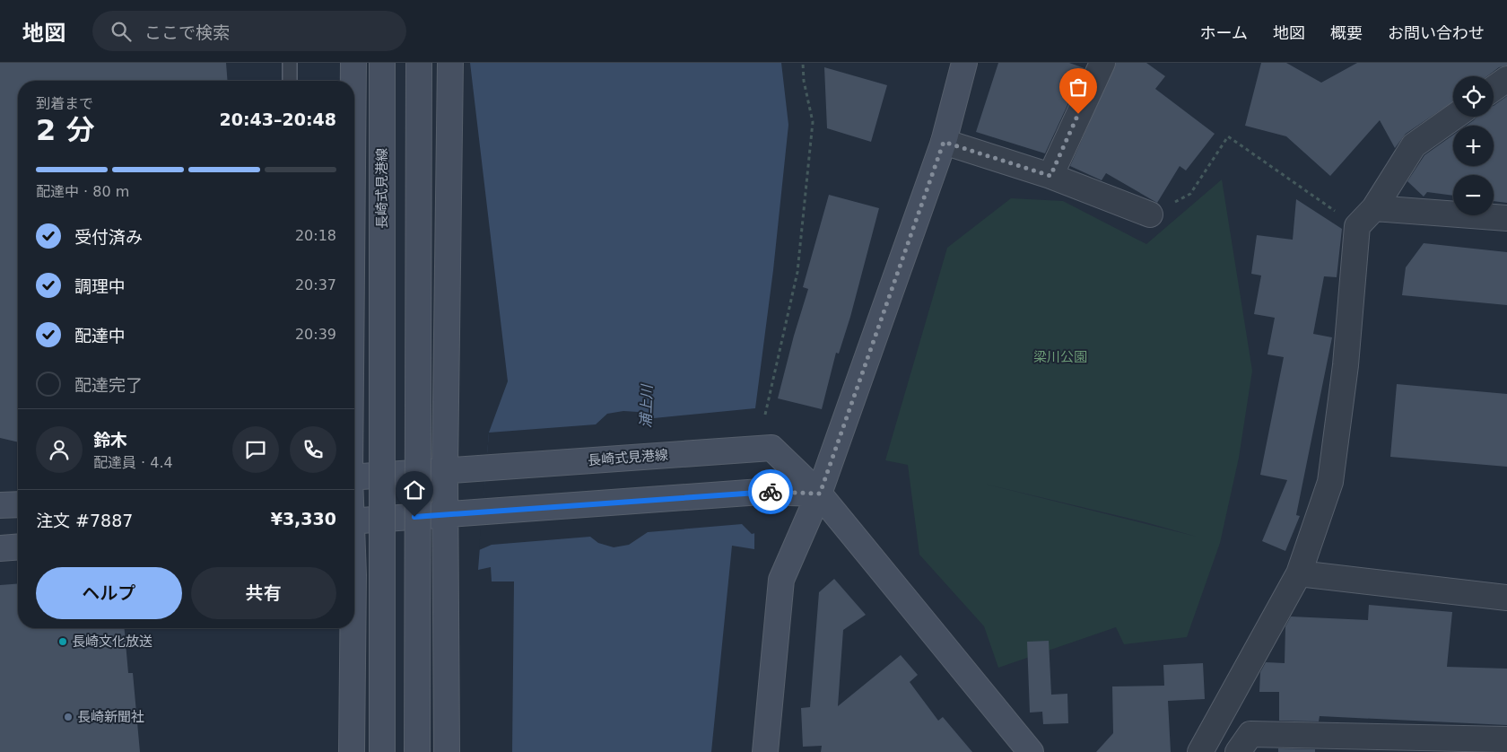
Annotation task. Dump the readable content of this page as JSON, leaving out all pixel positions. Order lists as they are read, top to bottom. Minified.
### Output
{"streets":{"main road":["長崎式見港線"]},"water":["浦上川"],"parks":["梁川公園"],"places":["長崎文化放送","長崎新聞社"],"page":{"header":"地図","search":"ここで検索","nav":["ホーム","地図","概要","お問い合わせ"],"map_buttons":["+","−"],"heading":["2 分","到着まで","20:43–20:48"],"panel":["鈴木","配達員 · 4.4","注文 #7887","¥3,330"],"bar":"配達中 · 80 m","list":[["受付済み","20:18"],["調理中","20:37"],["配達中","20:39"],"配達完了"],"buttons":["ヘルプ","共有"]}}
